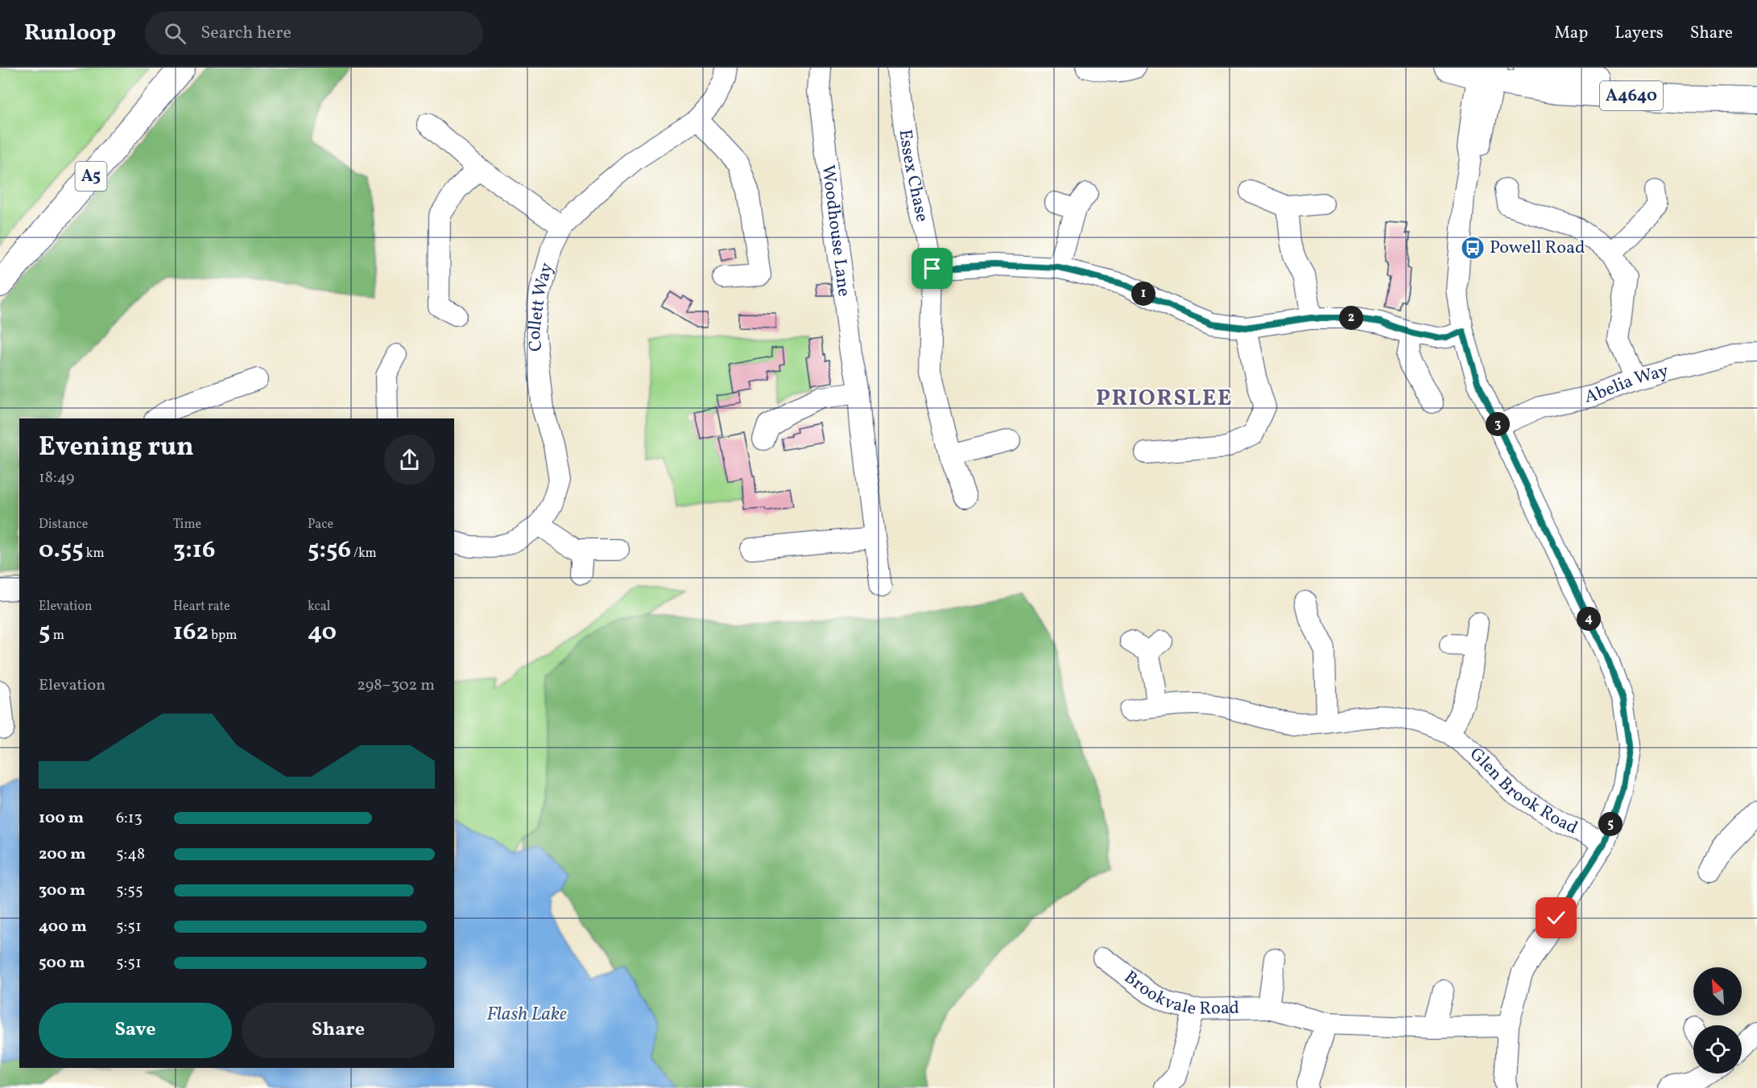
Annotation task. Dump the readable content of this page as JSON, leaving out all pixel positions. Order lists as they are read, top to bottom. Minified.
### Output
{"streets":{"main road":["A4640","A5"],"street":["Essex Chase","Woodhouse Lane","Collett Way","Abelia Way","Glen Brook Road","Brookvale Road"]},"districts":["PRIORSLEE"],"water":["Flash Lake"],"places":{"bus stop":["Powell Road"]},"north":"top left","page":{"header":"Runloop","search":"Search here","nav":["Map","Layers","Share"],"pins":["1","2","3","4","5"],"heading":["Evening run","18:49"],"stats":[["Distance","0.55 km"],["Time","3:16"],["Pace","5:56 /km"],["Elevation","5 m"],["Heart rate","162 bpm"],["kcal","40"]],"chart":["Elevation","298–302 m"],"list":[{"name":"100 m","note":"6:13"},{"name":"200 m","note":"5:48"},{"name":"300 m","note":"5:55"},{"name":"400 m","note":"5:51"},{"name":"500 m","note":"5:51"}],"buttons":["Save","Share"]}}
